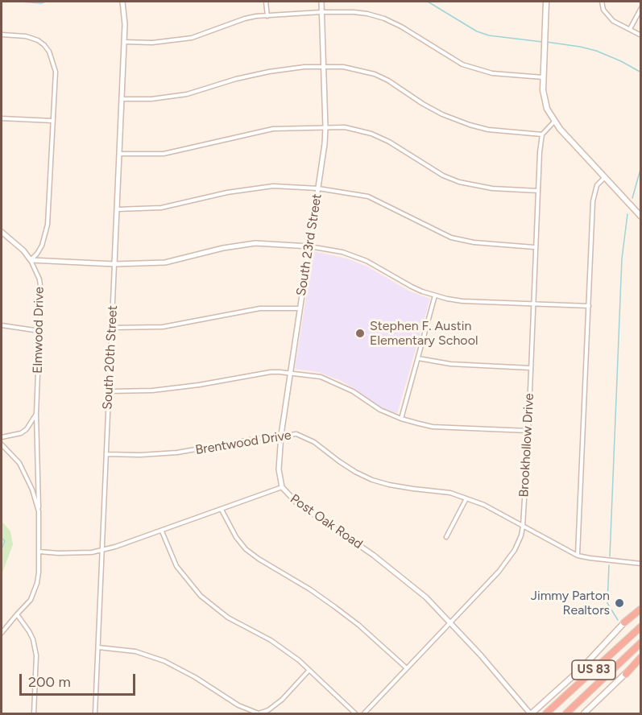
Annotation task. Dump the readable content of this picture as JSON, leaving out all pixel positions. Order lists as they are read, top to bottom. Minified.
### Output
{"streets":{"highway":["US 83"],"street":["South 23rd Street","Elmwood Drive","South 20th Street","Brentwood Drive","Brookhollow Drive","Post Oak Road"]},"crossings":[["South 23rd Street","Brentwood Drive"],["South 23rd Street","Post Oak Road"],["Elmwood Drive","Post Oak Road"],["South 20th Street","Brentwood Drive"],["South 20th Street","Post Oak Road"],["Brentwood Drive","Brookhollow Drive"],["Brookhollow Drive","Post Oak Road"]],"places":["Stephen F. Austin Elementary School","Jimmy Parton Realtors"],"scale_bar":"200 m"}
